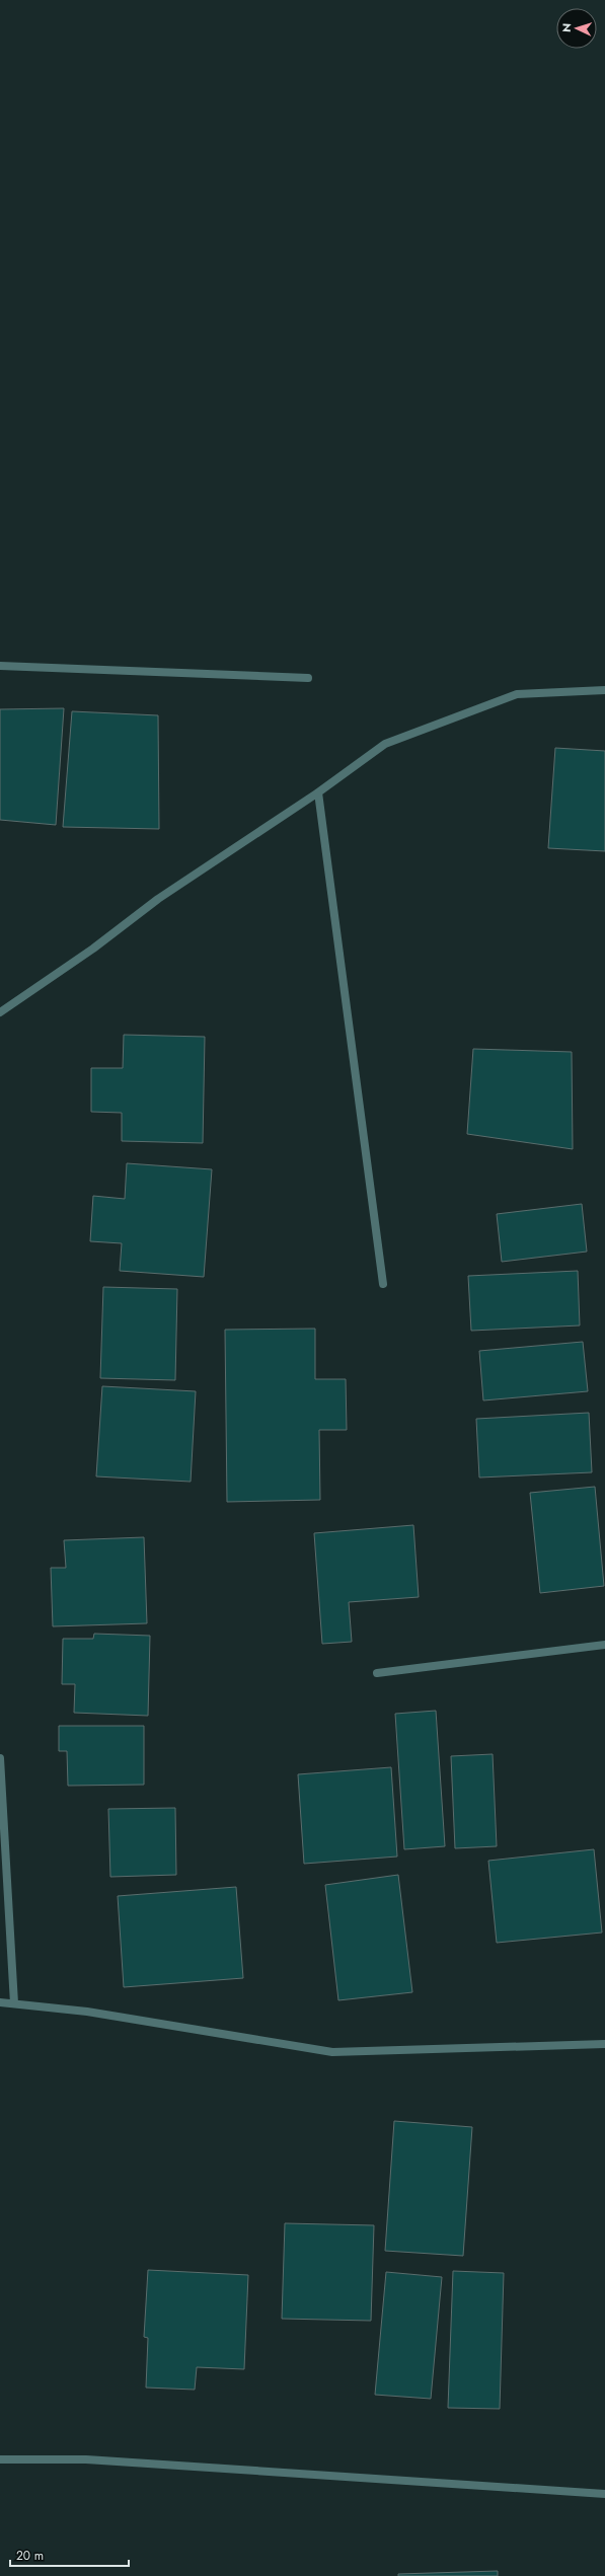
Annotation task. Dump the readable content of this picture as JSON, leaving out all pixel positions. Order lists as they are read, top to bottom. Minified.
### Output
{"scale_bar":"20 m","north":"left"}
